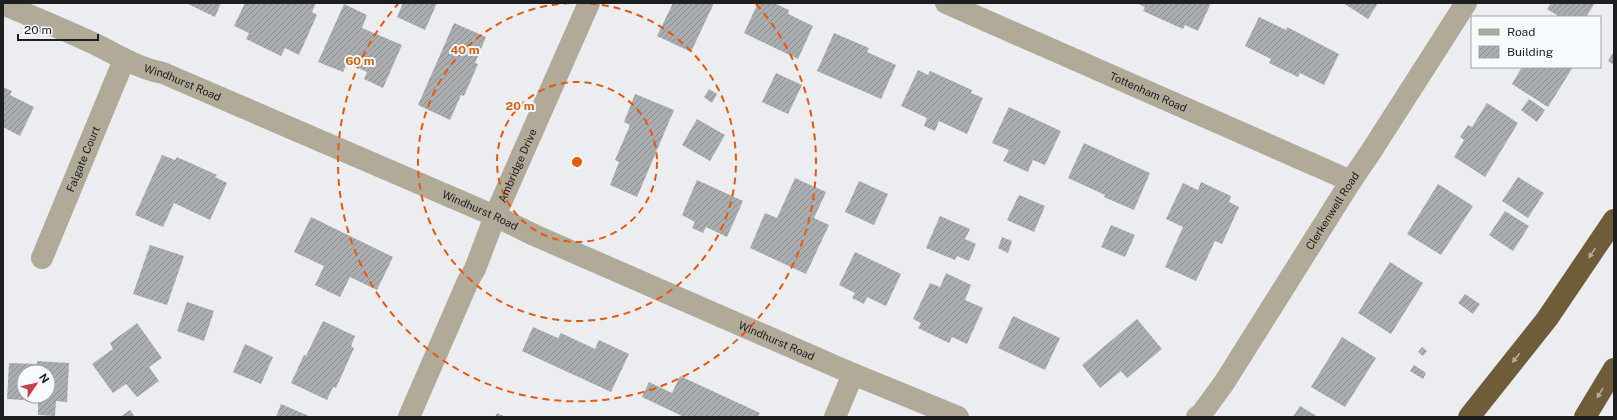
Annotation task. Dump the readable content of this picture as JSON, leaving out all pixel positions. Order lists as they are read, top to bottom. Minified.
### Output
{"streets":{"street":["Windhurst Road","Tottenham Road","Falgate Court","Ambridge Drive","Clerkenwell Road"]},"crossings":[["Windhurst Road","Falgate Court"],["Windhurst Road","Ambridge Drive"],["Tottenham Road","Clerkenwell Road"]],"legend":["Road","Building"],"scale_bar":"20 m","north":"top right","rings":["40 m","60 m","20 m"]}
